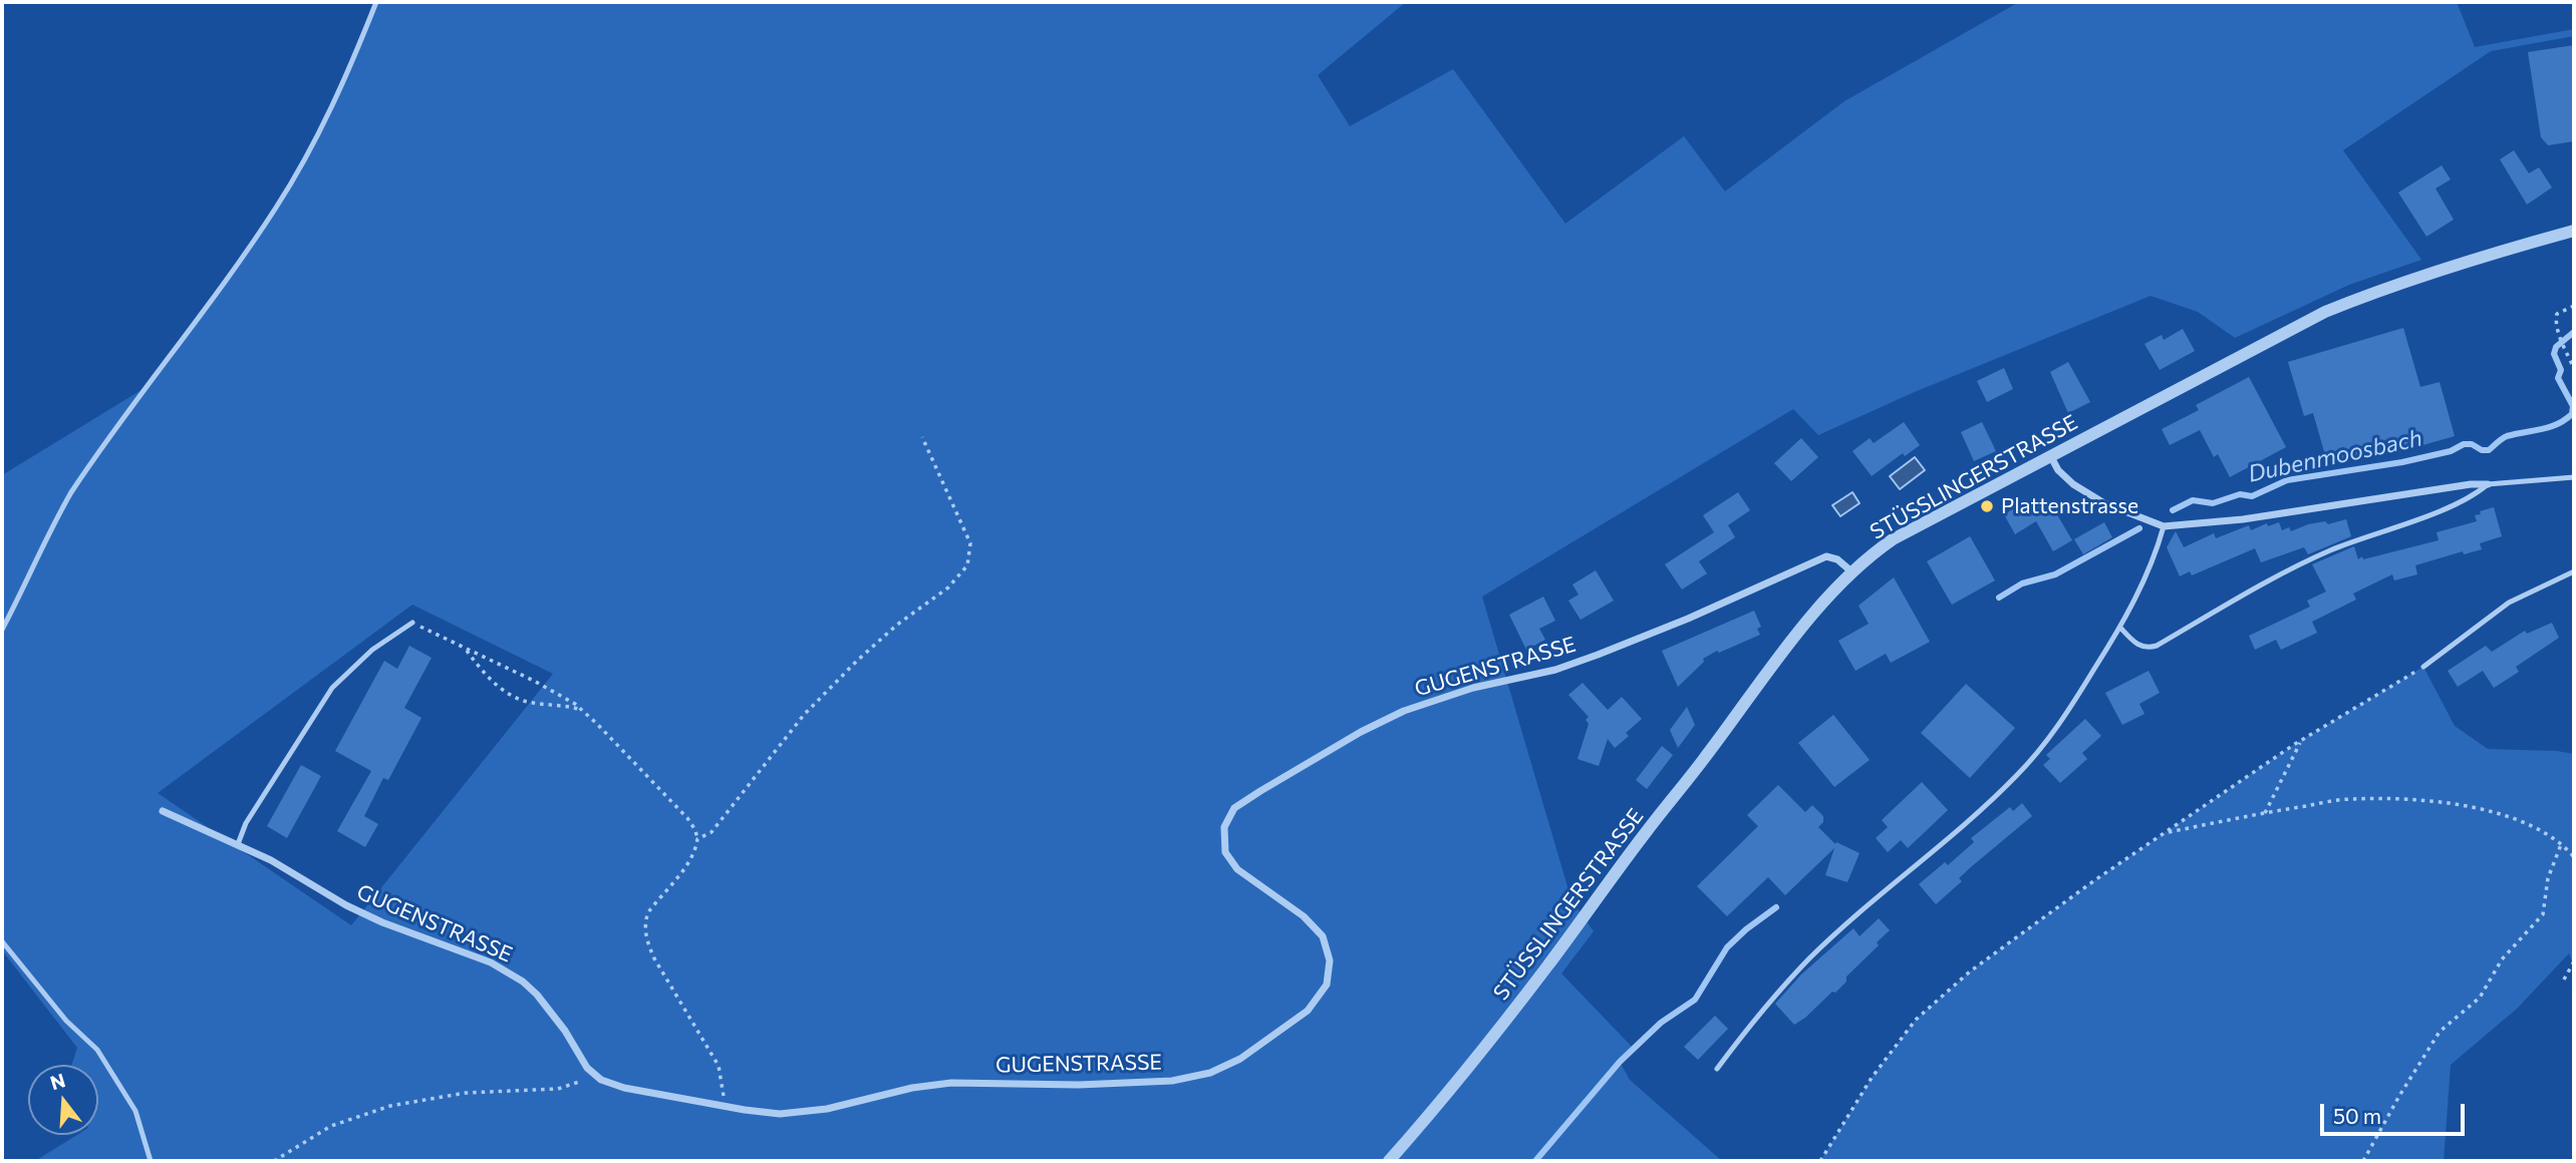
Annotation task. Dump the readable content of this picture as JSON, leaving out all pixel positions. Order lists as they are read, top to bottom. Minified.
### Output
{"streets":{"street":["STÜSSLINGERSTRASSE","GUGENSTRASSE"]},"crossings":[["STÜSSLINGERSTRASSE","GUGENSTRASSE"]],"water":["Dubenmoosbach"],"places":["Plattenstrasse"],"scale_bar":"50 m","north":"top"}
